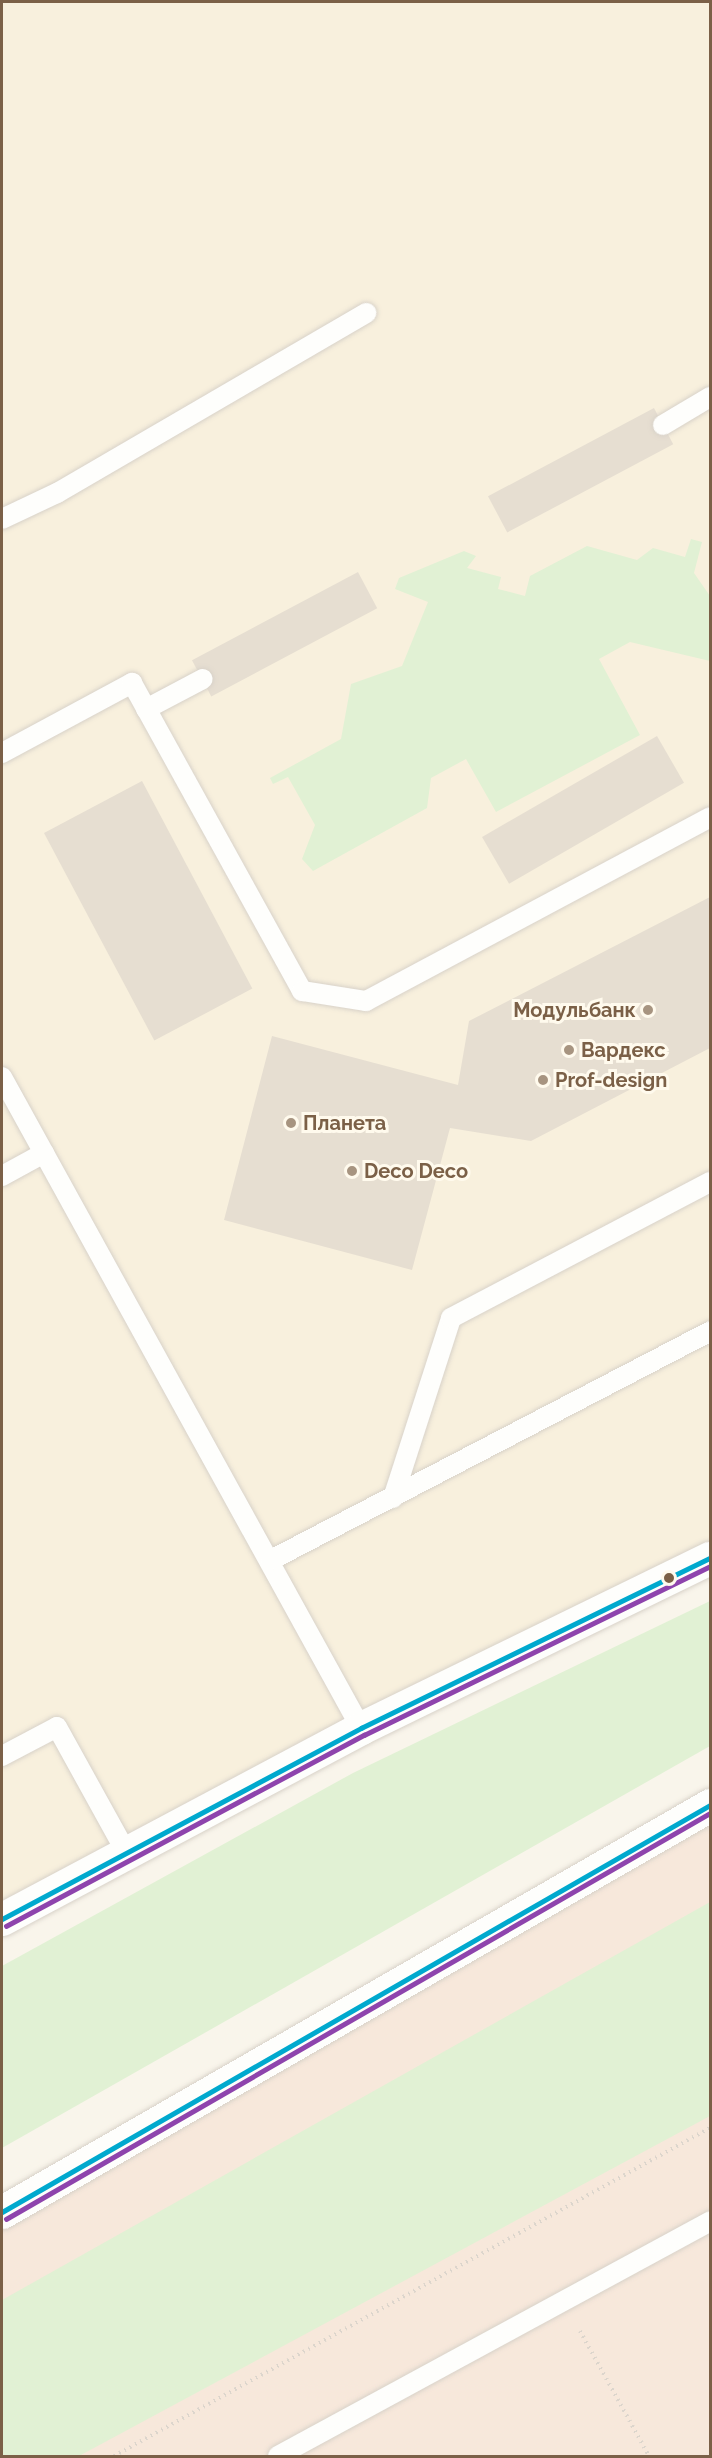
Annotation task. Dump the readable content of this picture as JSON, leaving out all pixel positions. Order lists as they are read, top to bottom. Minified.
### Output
{"places":["Модульбанк","Вардекс","Prof-design","Планета","Deco Deco"]}
